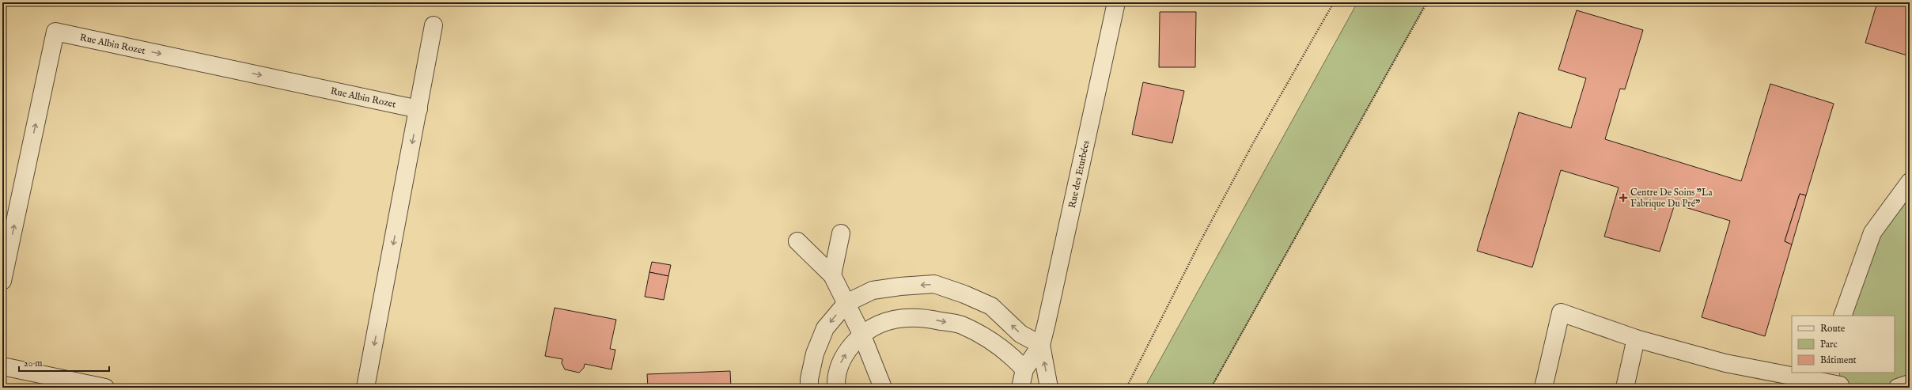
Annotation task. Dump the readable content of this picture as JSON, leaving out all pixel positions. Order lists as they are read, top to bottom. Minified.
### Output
{"streets":{"street":["Rue Albin Rozet","Rue des Eturbées"]},"places":{"health":["Centre De Soins \"La Fabrique Du Pré\""]},"legend":["Route","Parc","Bâtiment"],"scale_bar":"20 m"}
